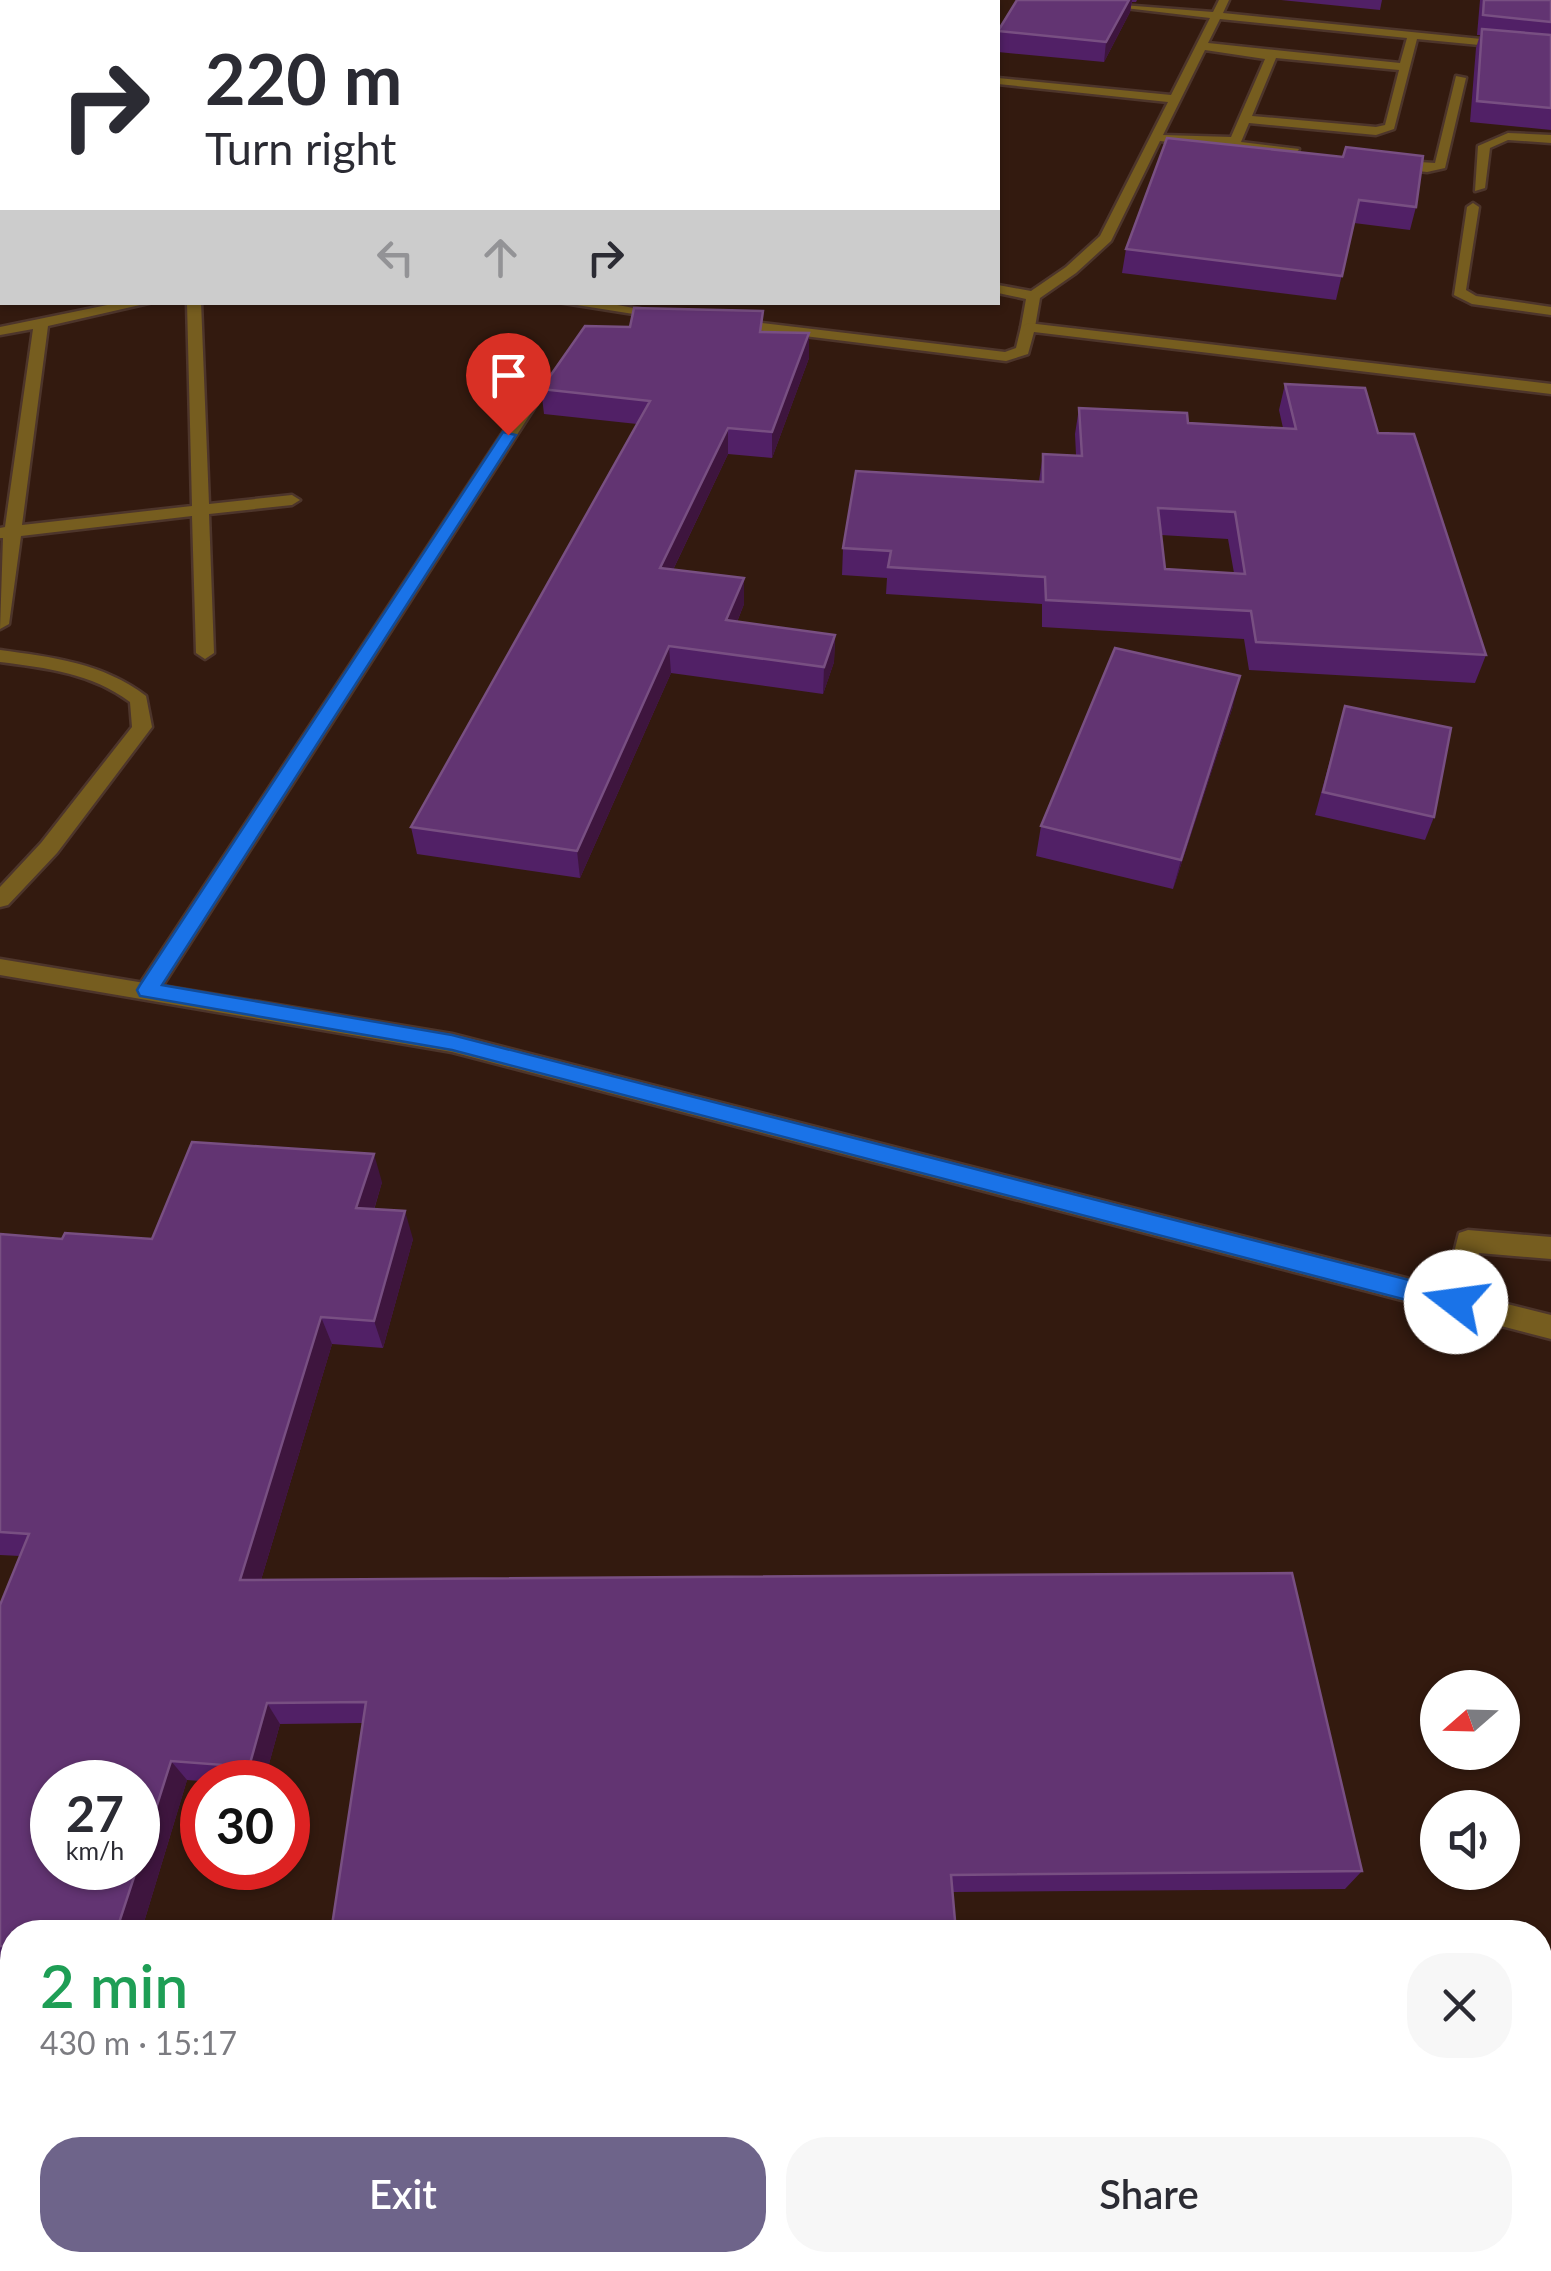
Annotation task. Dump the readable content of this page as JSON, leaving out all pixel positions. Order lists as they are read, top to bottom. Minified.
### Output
{"north":"left","page":{"turn":["220 m","Turn right"],"speed":"27 km/h","limit":"30","heading":["2 min","430 m · 15:17"],"buttons":["Exit","Share"]}}
